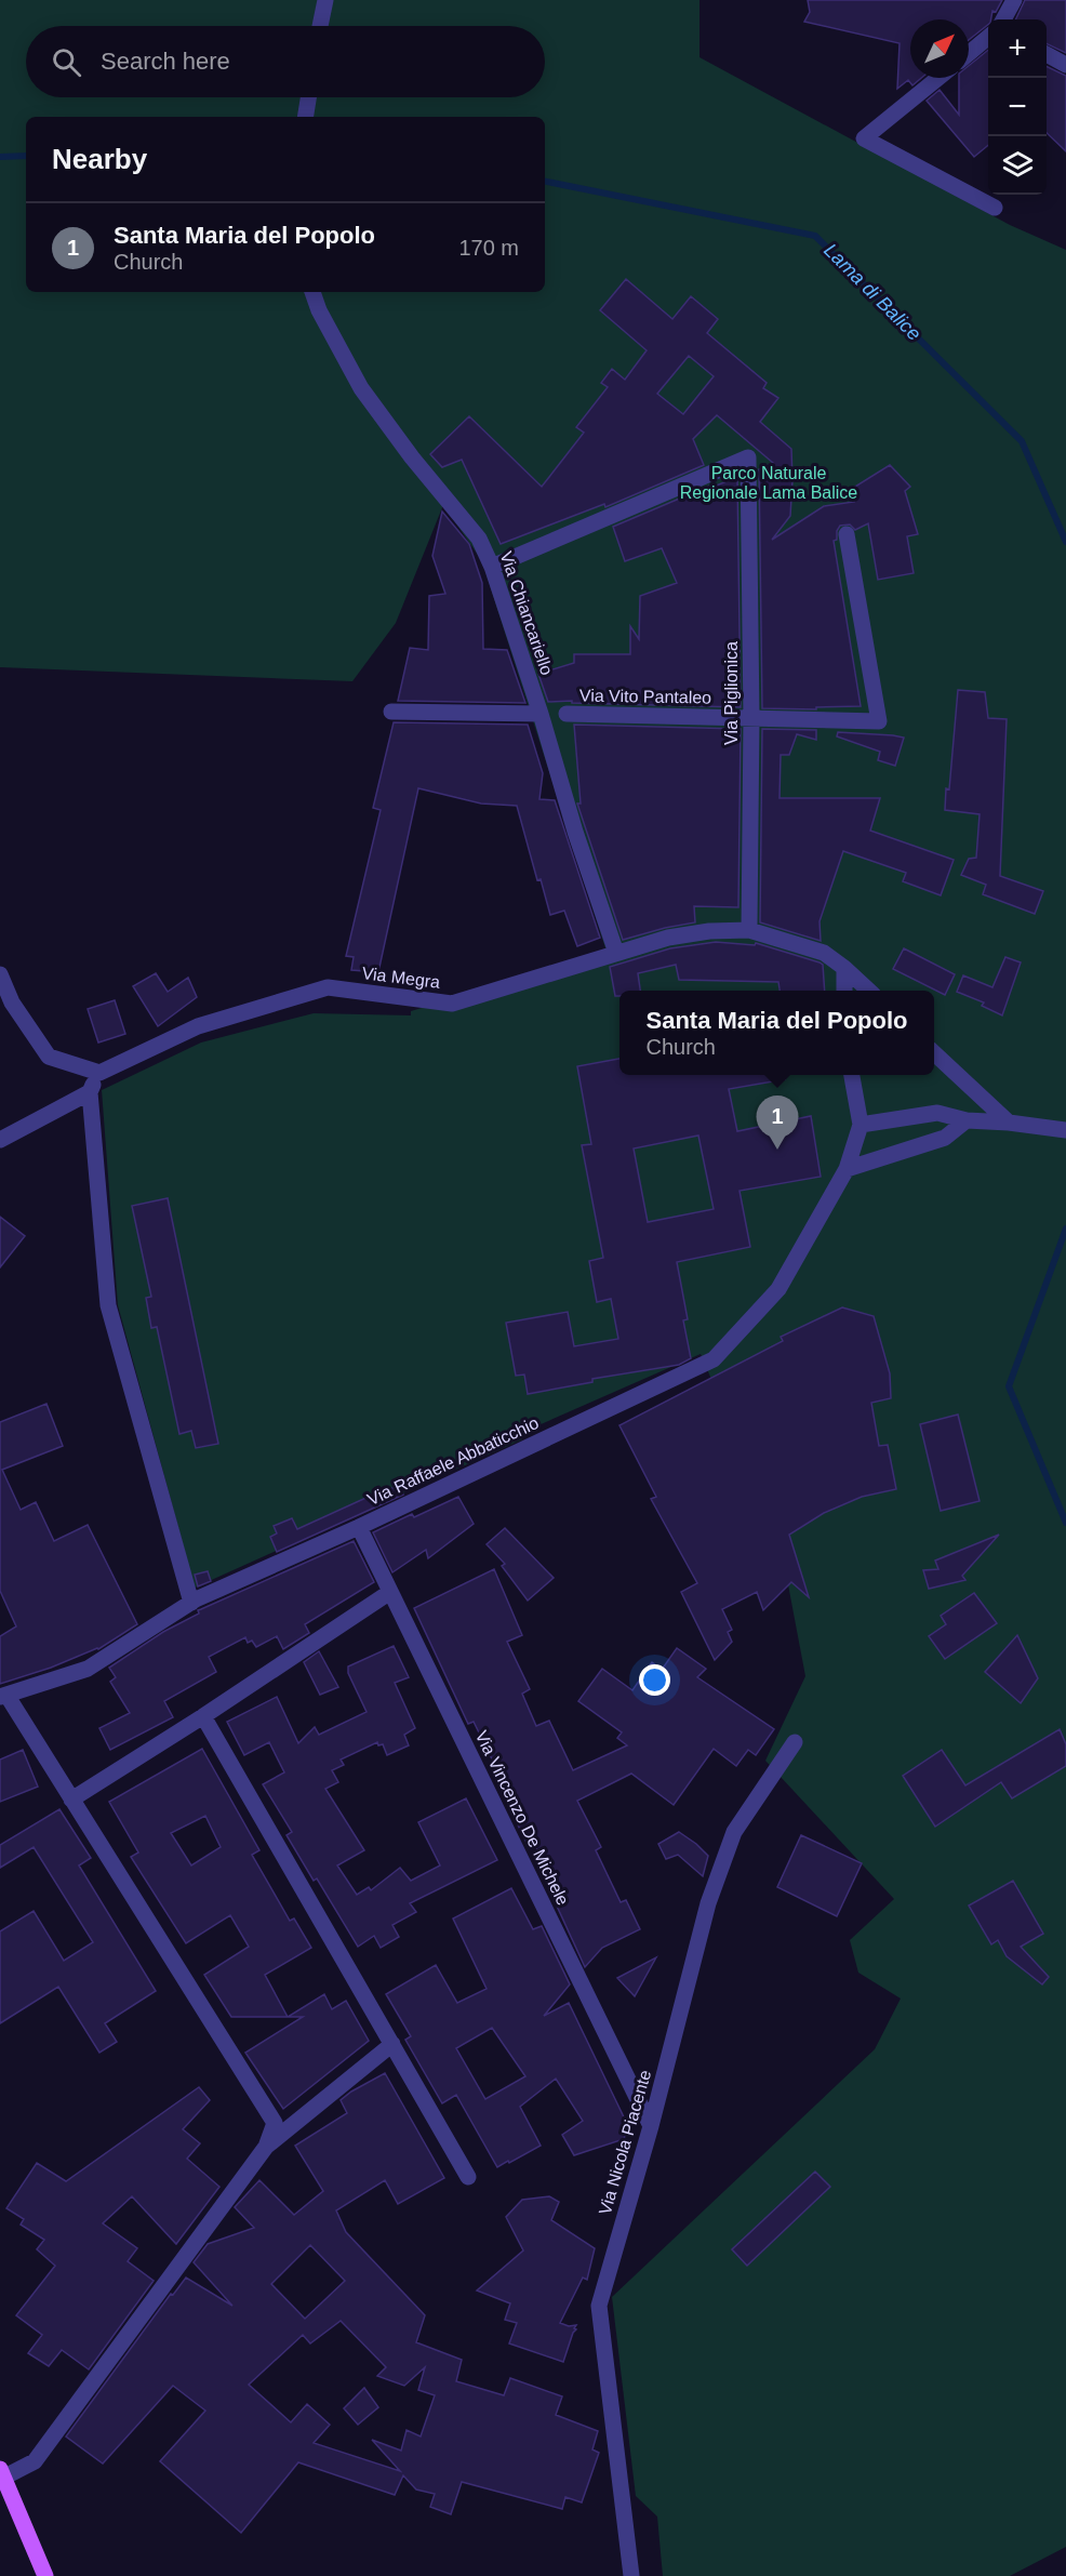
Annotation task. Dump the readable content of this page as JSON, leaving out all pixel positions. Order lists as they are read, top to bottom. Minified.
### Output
{"streets":{"street":["Via Chiancariello","Via Piglionica","Via Vito Pantaleo","Via Megra","Via Raffaele Abbaticchio","Via Vincenzo De Michele","Via Nicola Piacente"]},"crossings":[["Via Chiancariello","Via Piglionica"],["Via Chiancariello","Via Megra"],["Via Piglionica","Via Vito Pantaleo"],["Via Piglionica","Via Megra"],["Via Raffaele Abbaticchio","Via Vincenzo De Michele"],["Via Vincenzo De Michele","Via Nicola Piacente"]],"water":["Lama di Balice"],"parks":["Parco Naturale Regionale Lama Balice"],"north":"top right","page":{"map_buttons":["+","−"],"search":"Search here","heading":"Nearby","list":[{"mark":"1","name":"Santa Maria del Popolo","note":"Church","value":"170 m"}],"popup":["Santa Maria del Popolo","Church"],"pins":"1"}}
